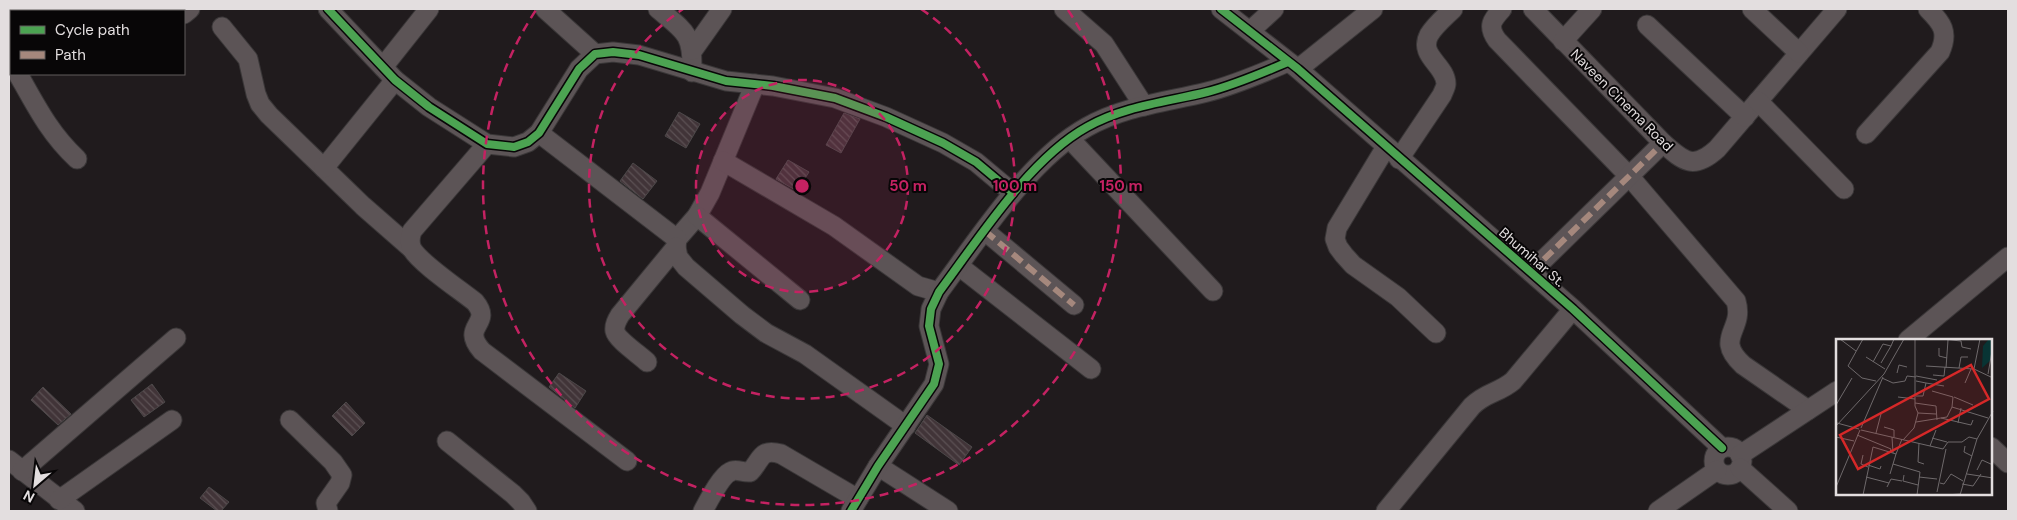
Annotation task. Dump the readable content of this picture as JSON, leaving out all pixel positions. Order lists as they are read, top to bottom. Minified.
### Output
{"streets":{"street":["Naveen Cinema Road","Bhumihar St."]},"legend":["Cycle path","Path"],"north":"bottom left","rings":["50 m","100 m","150 m"]}
